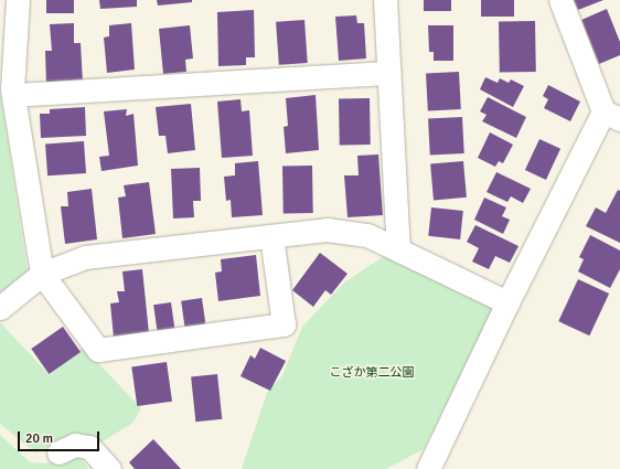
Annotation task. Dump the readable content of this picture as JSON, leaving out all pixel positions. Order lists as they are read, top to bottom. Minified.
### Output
{"parks":["こざか第二公園"],"scale_bar":"20 m"}
